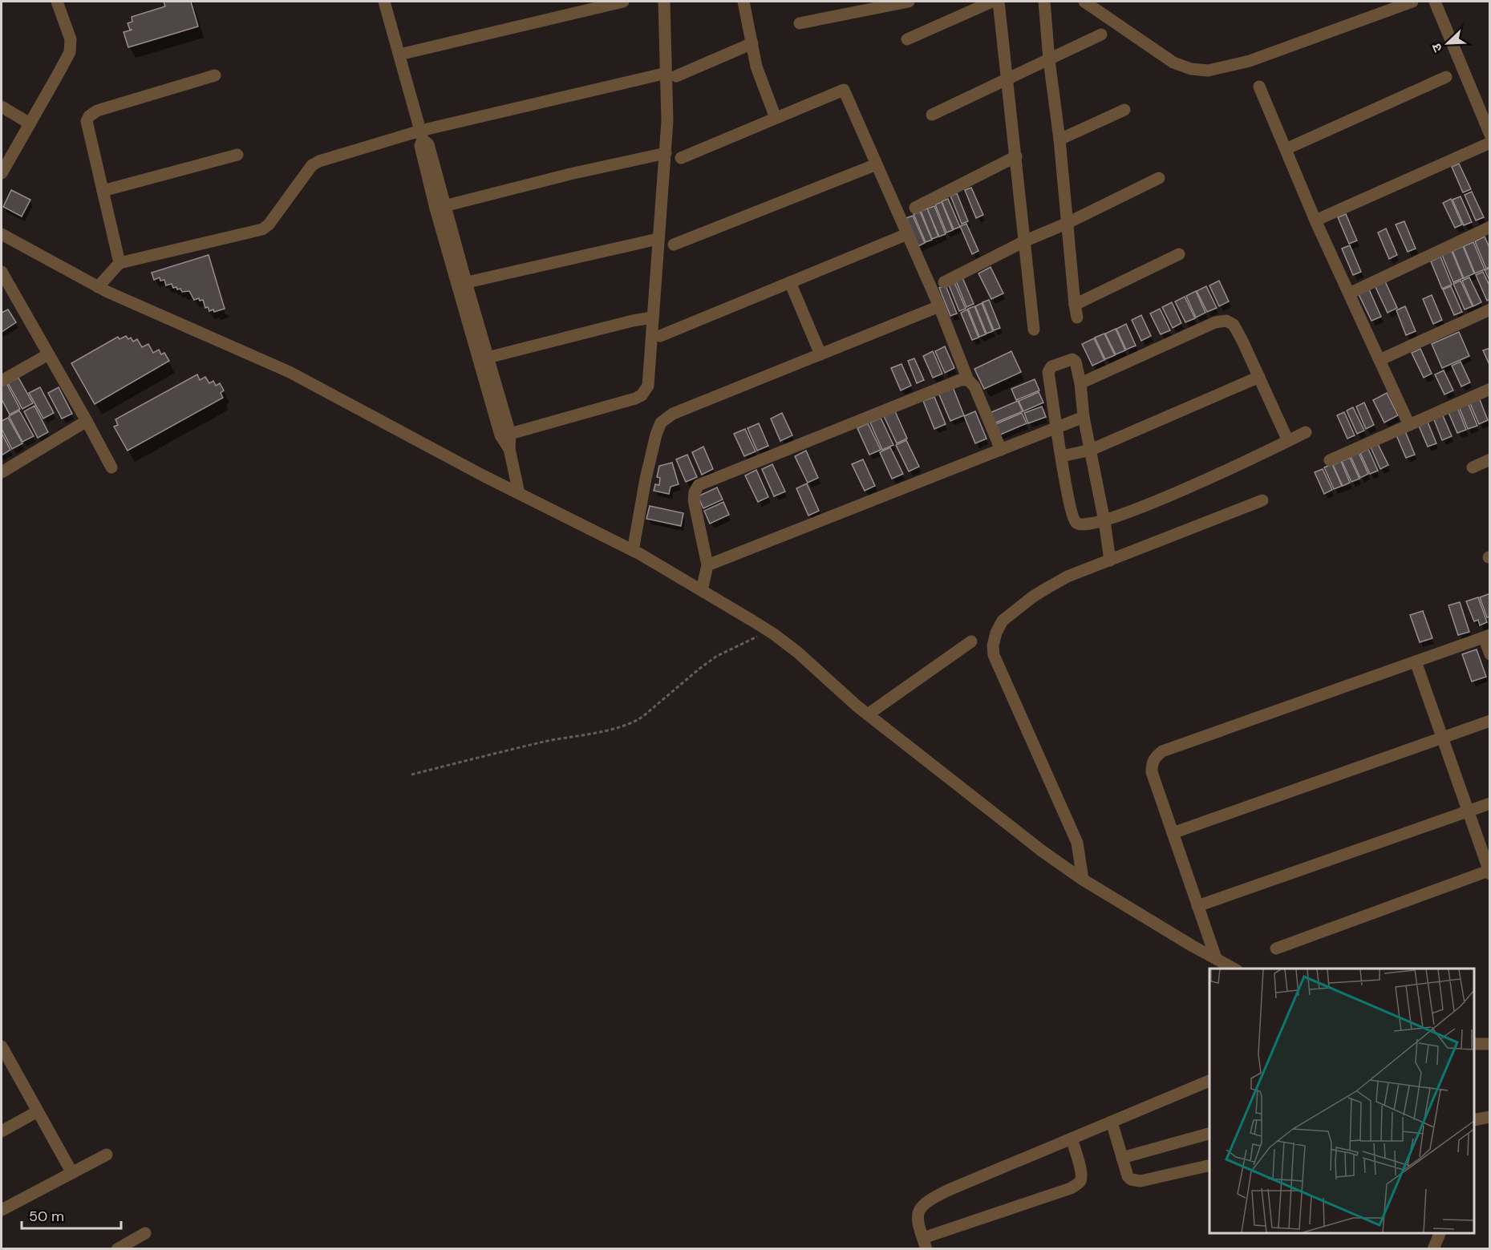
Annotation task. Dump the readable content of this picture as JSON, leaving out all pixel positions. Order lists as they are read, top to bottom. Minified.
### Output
{"scale_bar":"50 m","north":"bottom left"}
